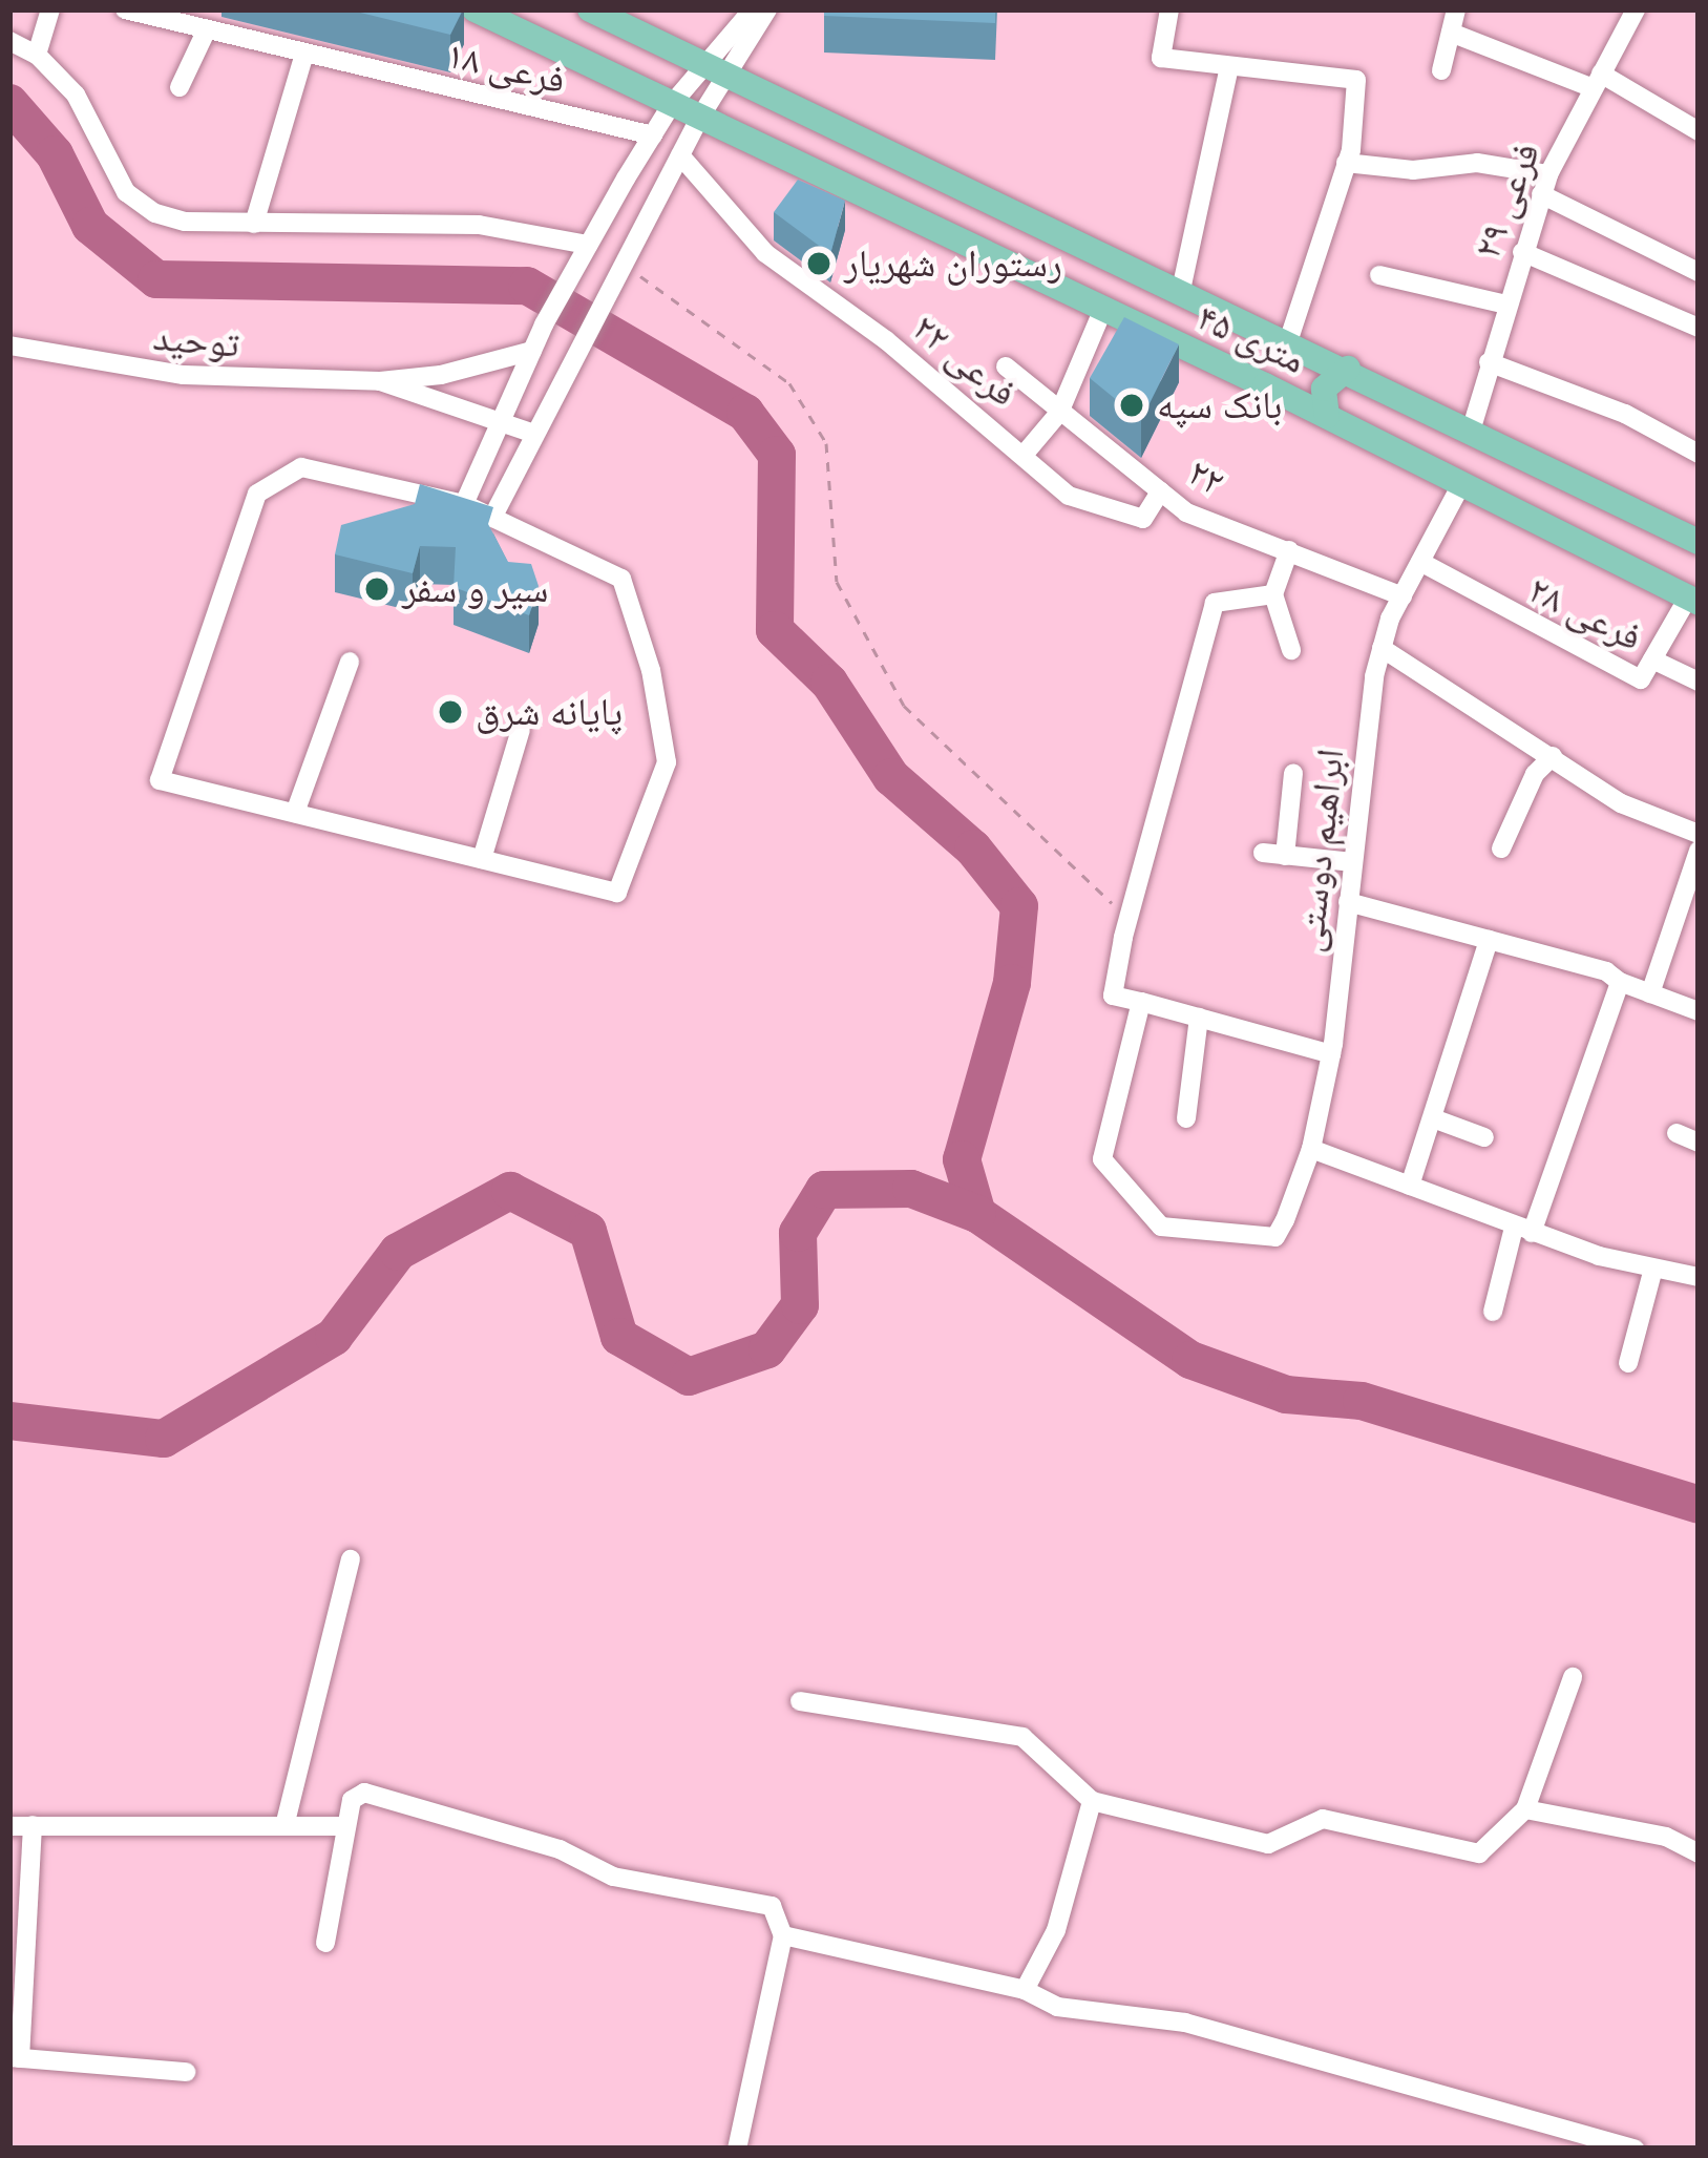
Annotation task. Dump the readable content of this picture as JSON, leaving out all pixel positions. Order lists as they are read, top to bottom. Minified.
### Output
{"streets":{"main road":["۴۵ متری"],"street":["فرعی ۱۸","فرعی ۲۹","توحید","فرعی ۲۲","۲۲","فرعی ۲۸","ابراهیم دوستی"]},"crossings":[["فرعی ۲۹","۴۵ متری"],["۴۵ متری","فرعی ۲۸"],["۴۵ متری","ابراهیم دوستی"],["فرعی ۲۲","۲۲"],["۲۲","ابراهیم دوستی"],["فرعی ۲۸","ابراهیم دوستی"]],"places":["رستوران شهریار","بانک سپه","سیر و سفر","پایانه شرق"]}
